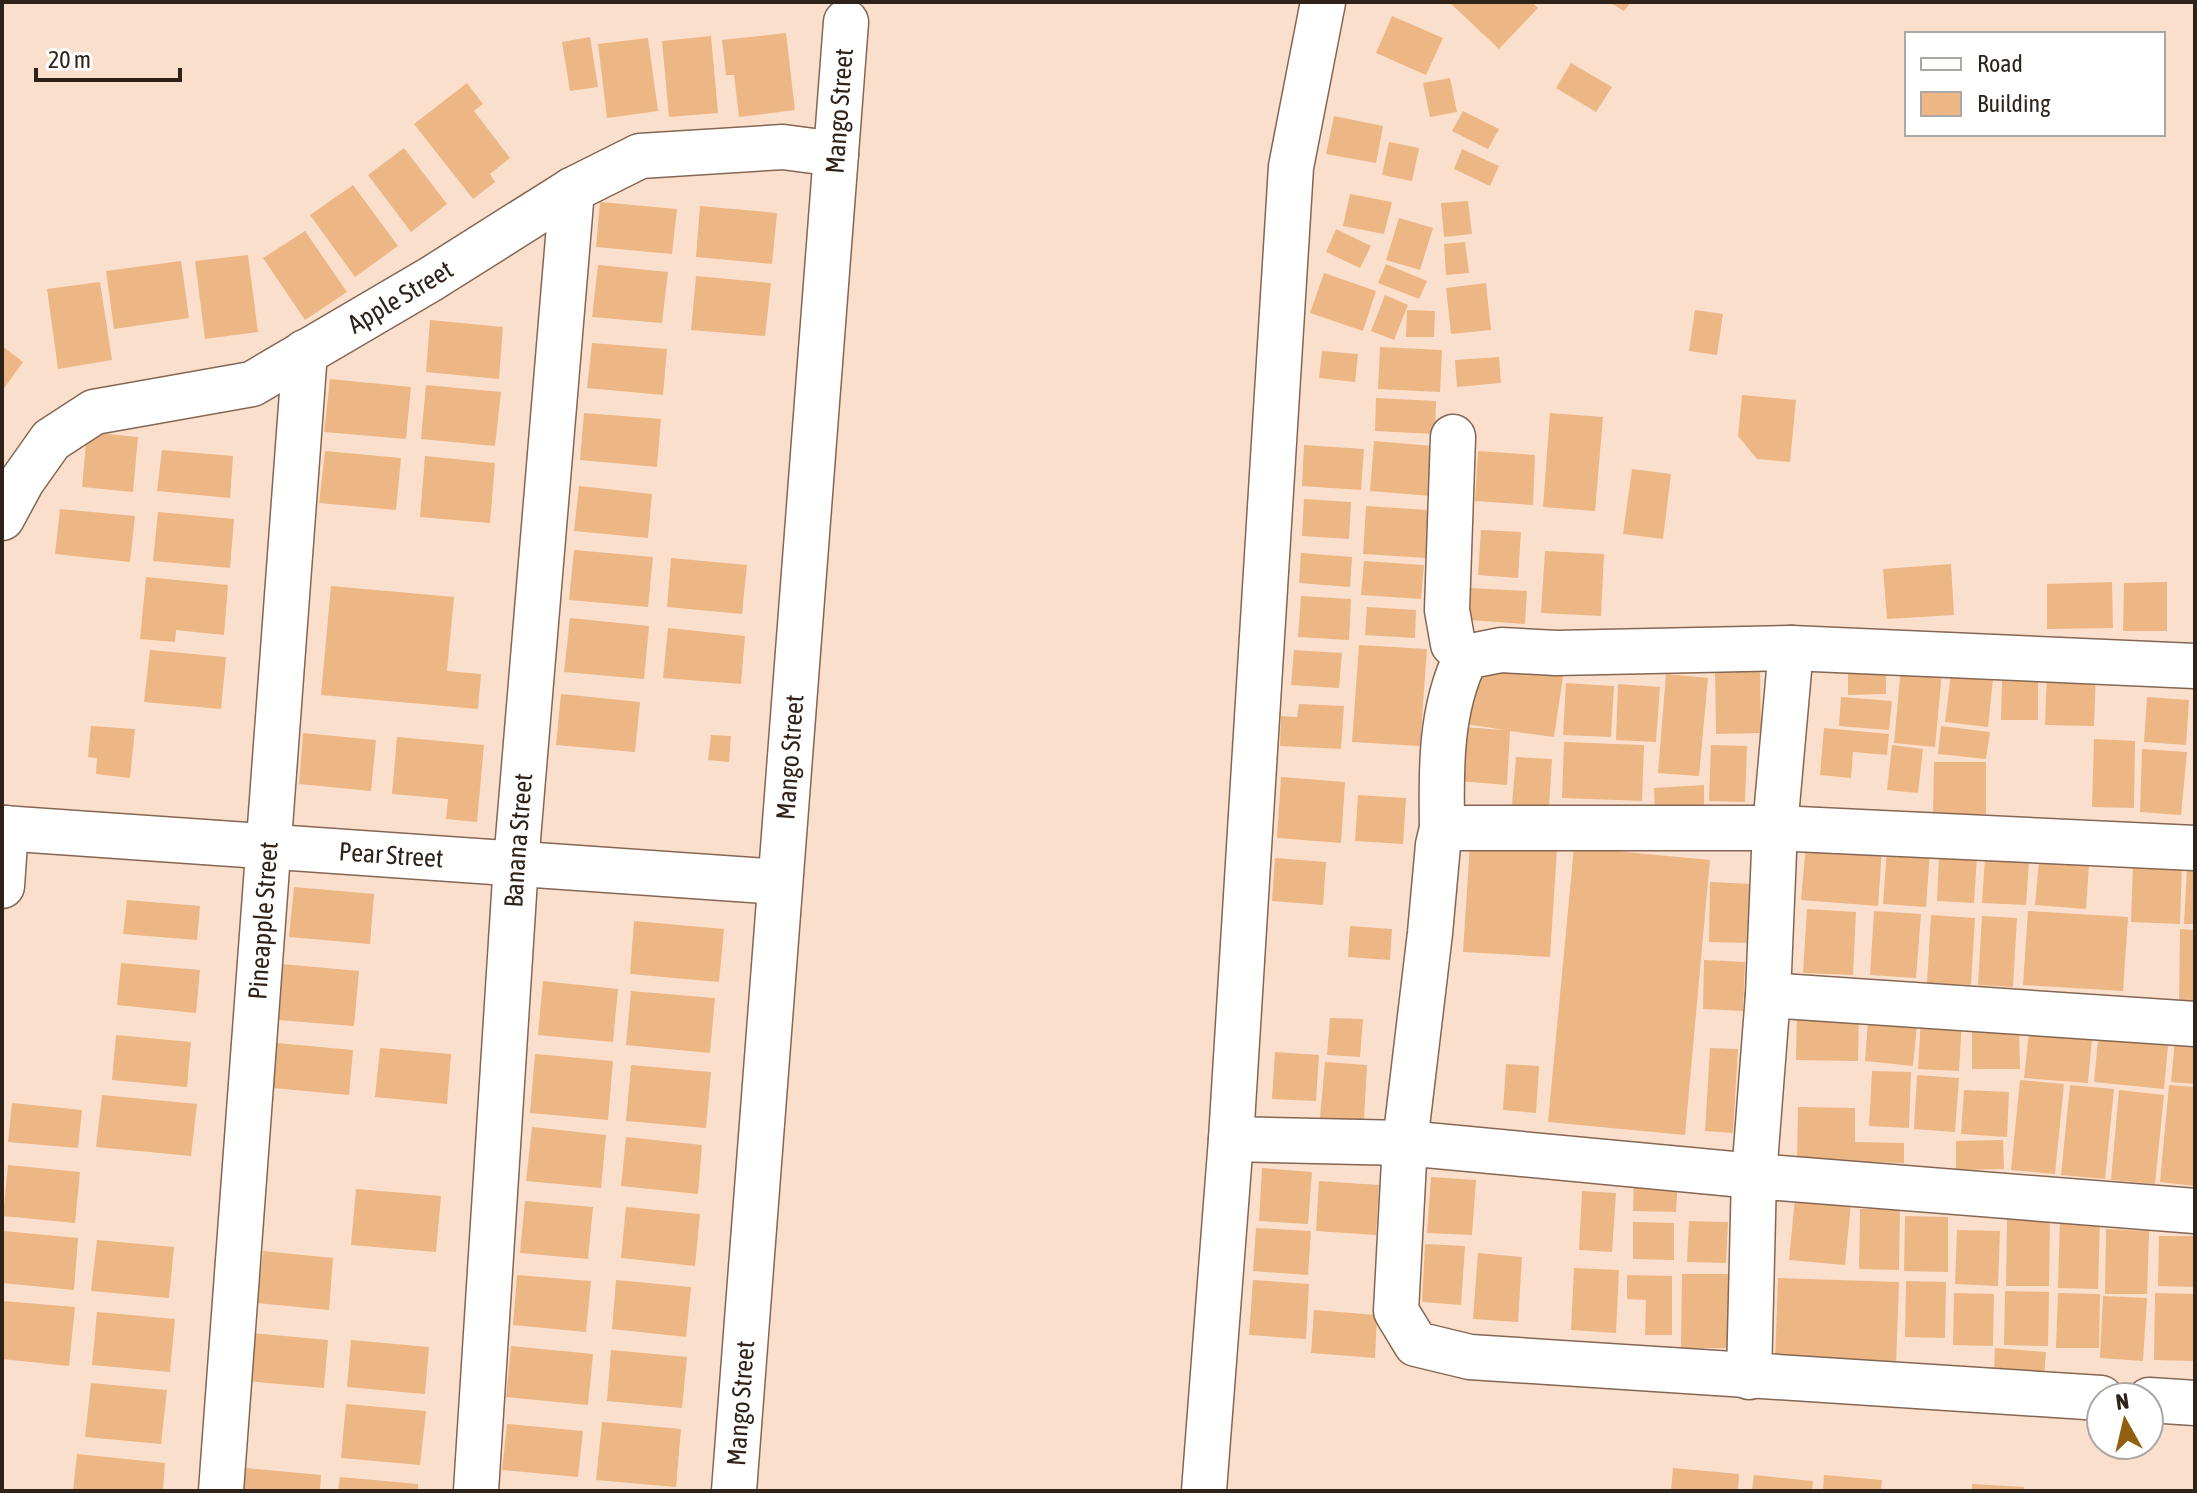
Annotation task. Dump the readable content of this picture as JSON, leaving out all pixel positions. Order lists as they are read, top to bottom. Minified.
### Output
{"streets":{"street":["Mango Street","Apple Street","Banana Street","Pear Street","Pineapple Street"]},"crossings":[["Mango Street","Apple Street"],["Mango Street","Pear Street"],["Apple Street","Banana Street"],["Apple Street","Pineapple Street"],["Banana Street","Pear Street"],["Pear Street","Pineapple Street"]],"legend":["Road","Building"],"scale_bar":"20 m","north":"top"}
